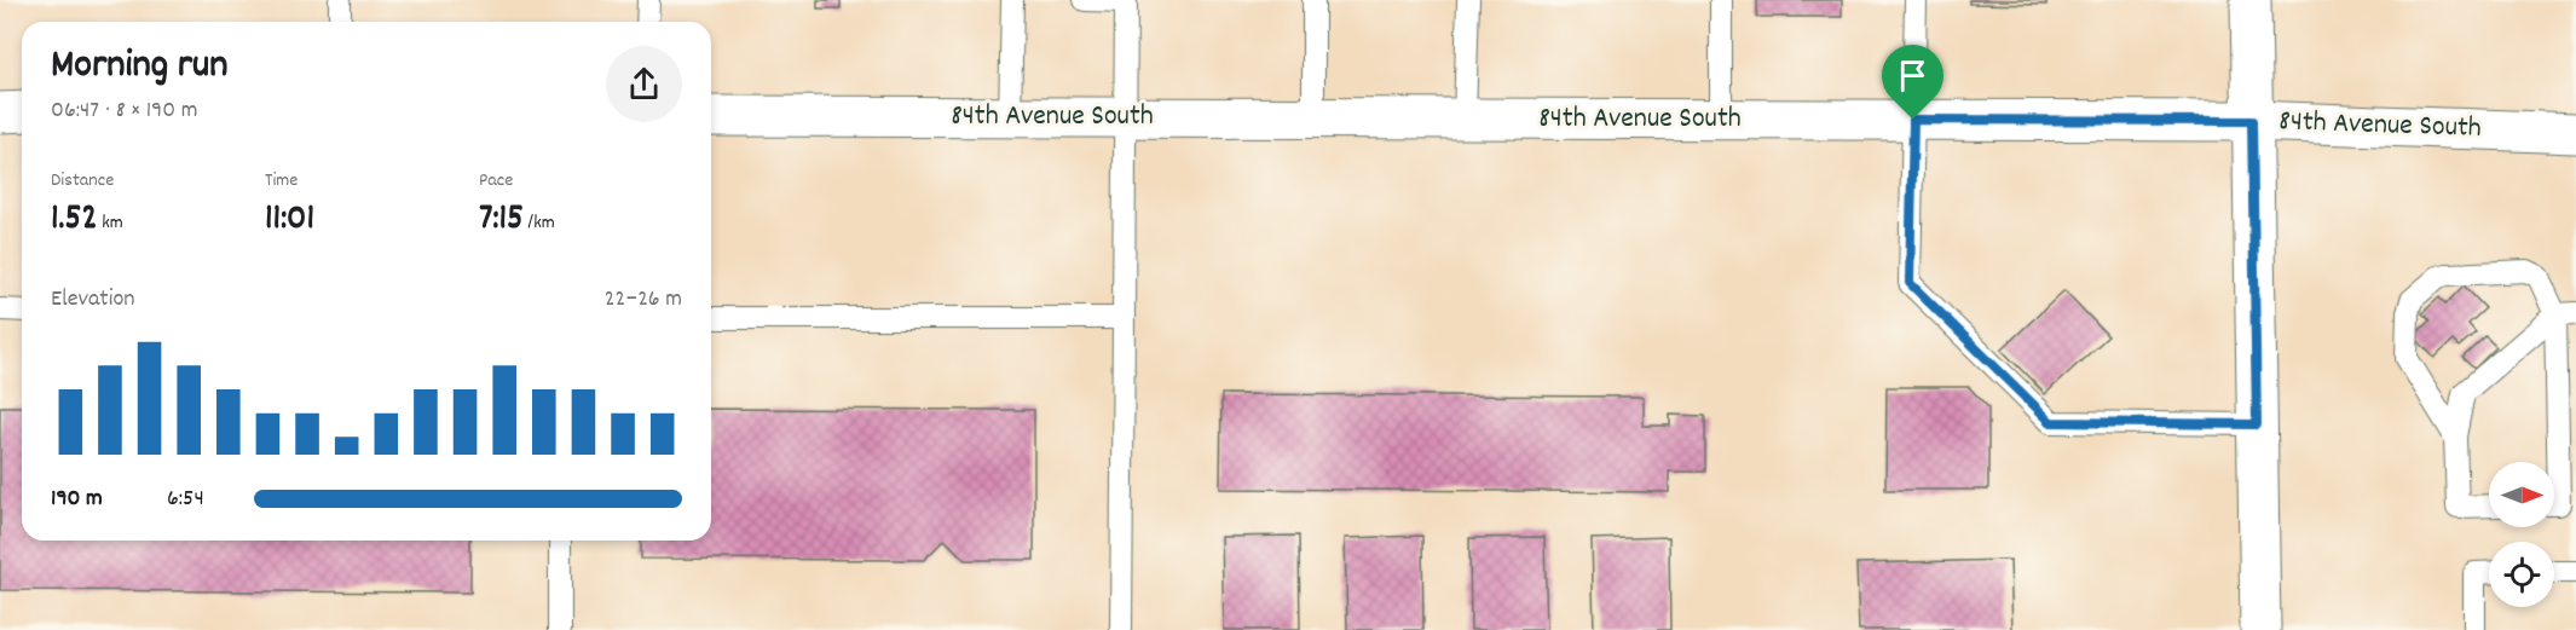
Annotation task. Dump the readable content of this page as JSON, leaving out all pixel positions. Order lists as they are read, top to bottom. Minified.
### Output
{"streets":{"main road":["84th Avenue South"]},"north":"right","page":{"heading":["Morning run","06:47 · 8 × 190 m"],"stats":[["Distance","1.52 km"],["Time","11:01"],["Pace","7:15 /km"]],"chart":["Elevation","22–26 m"],"list":[{"name":"190 m","note":"6:54"}]}}
